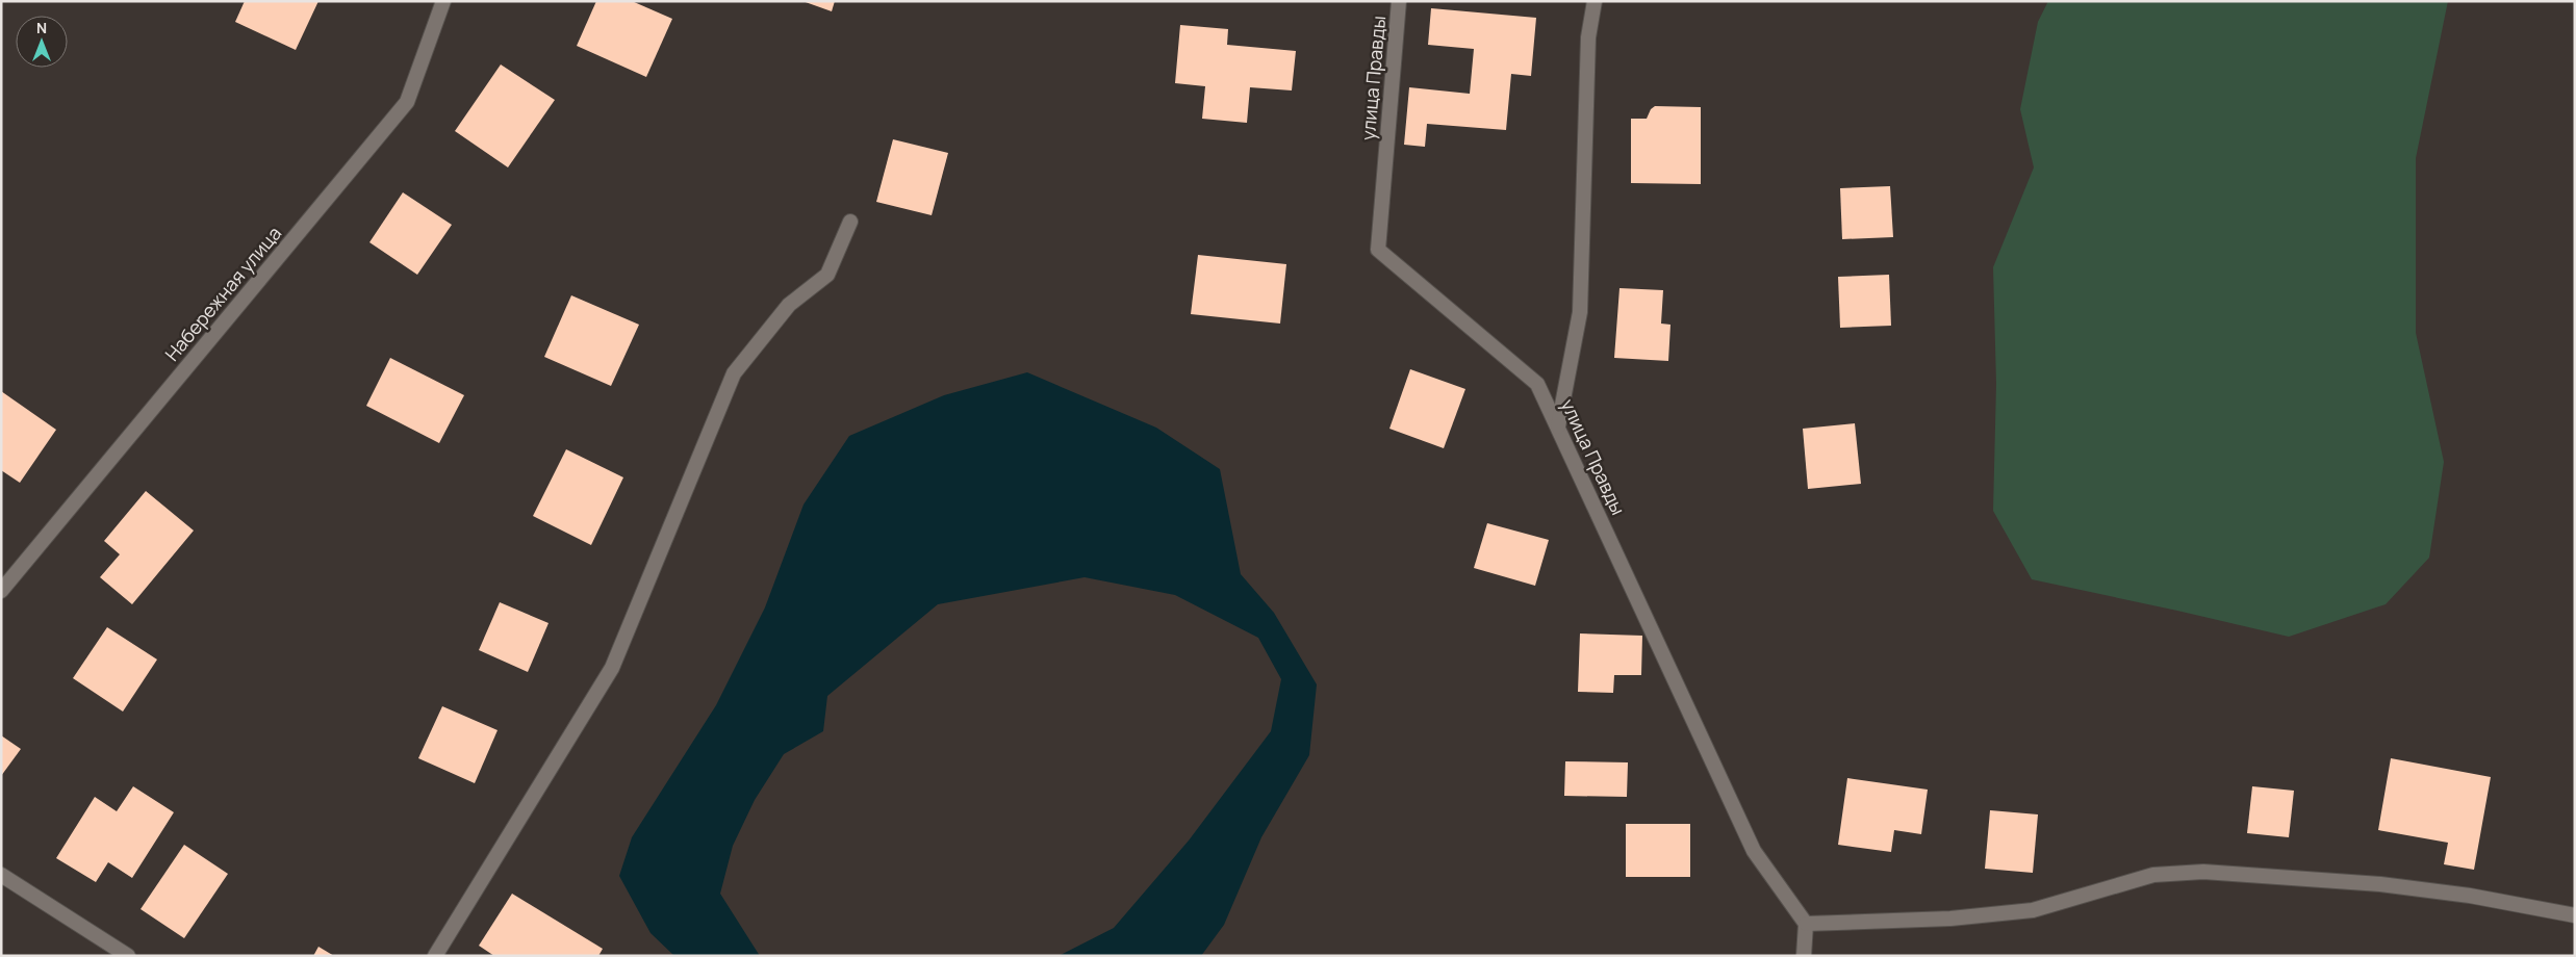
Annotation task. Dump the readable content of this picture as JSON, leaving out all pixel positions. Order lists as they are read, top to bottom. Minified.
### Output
{"streets":{"street":["улица Правды","Набережная улица"]},"north":"top"}
